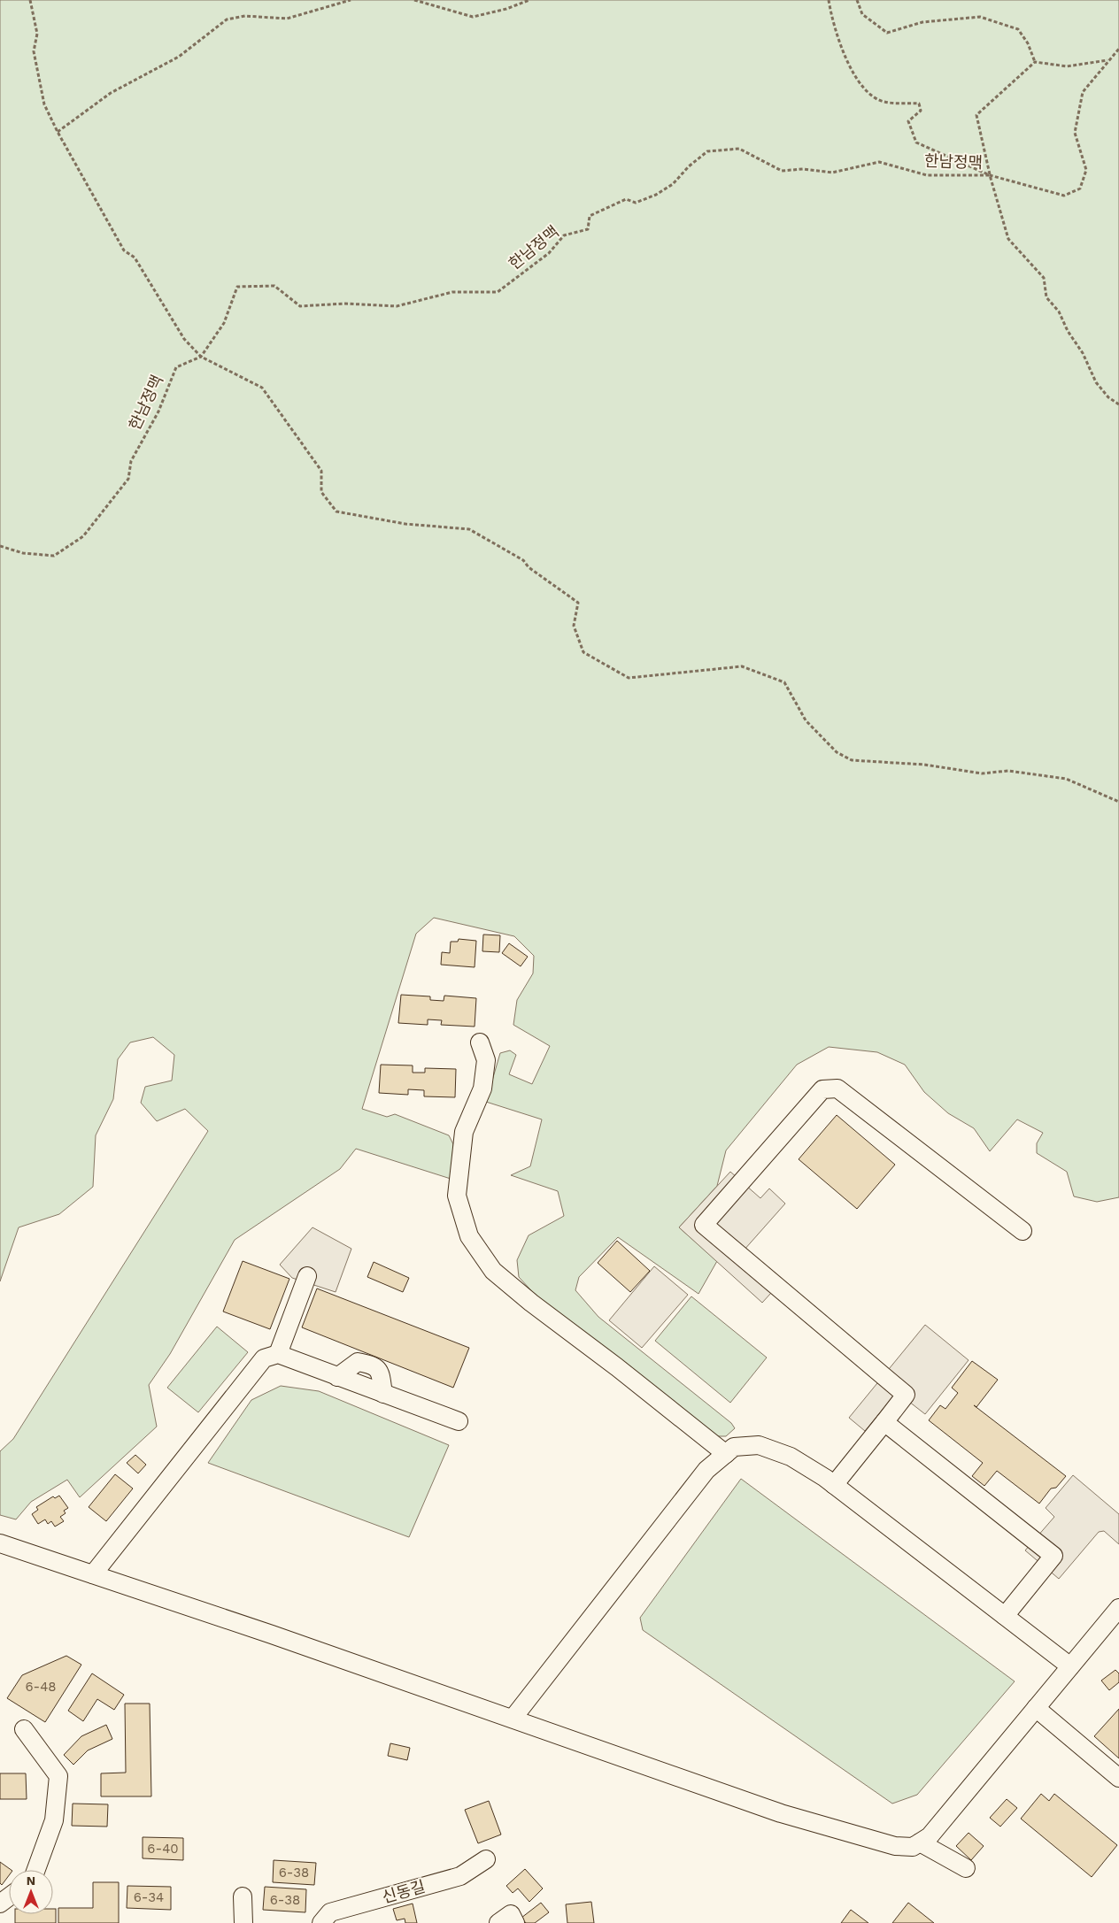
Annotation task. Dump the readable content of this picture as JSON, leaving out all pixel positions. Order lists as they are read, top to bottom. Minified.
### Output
{"streets":{"street":["신동길"],"path":["한남정맥"]},"house_numbers":["6-48","6-40","6-38","6-34","6-38"],"north":"top"}
